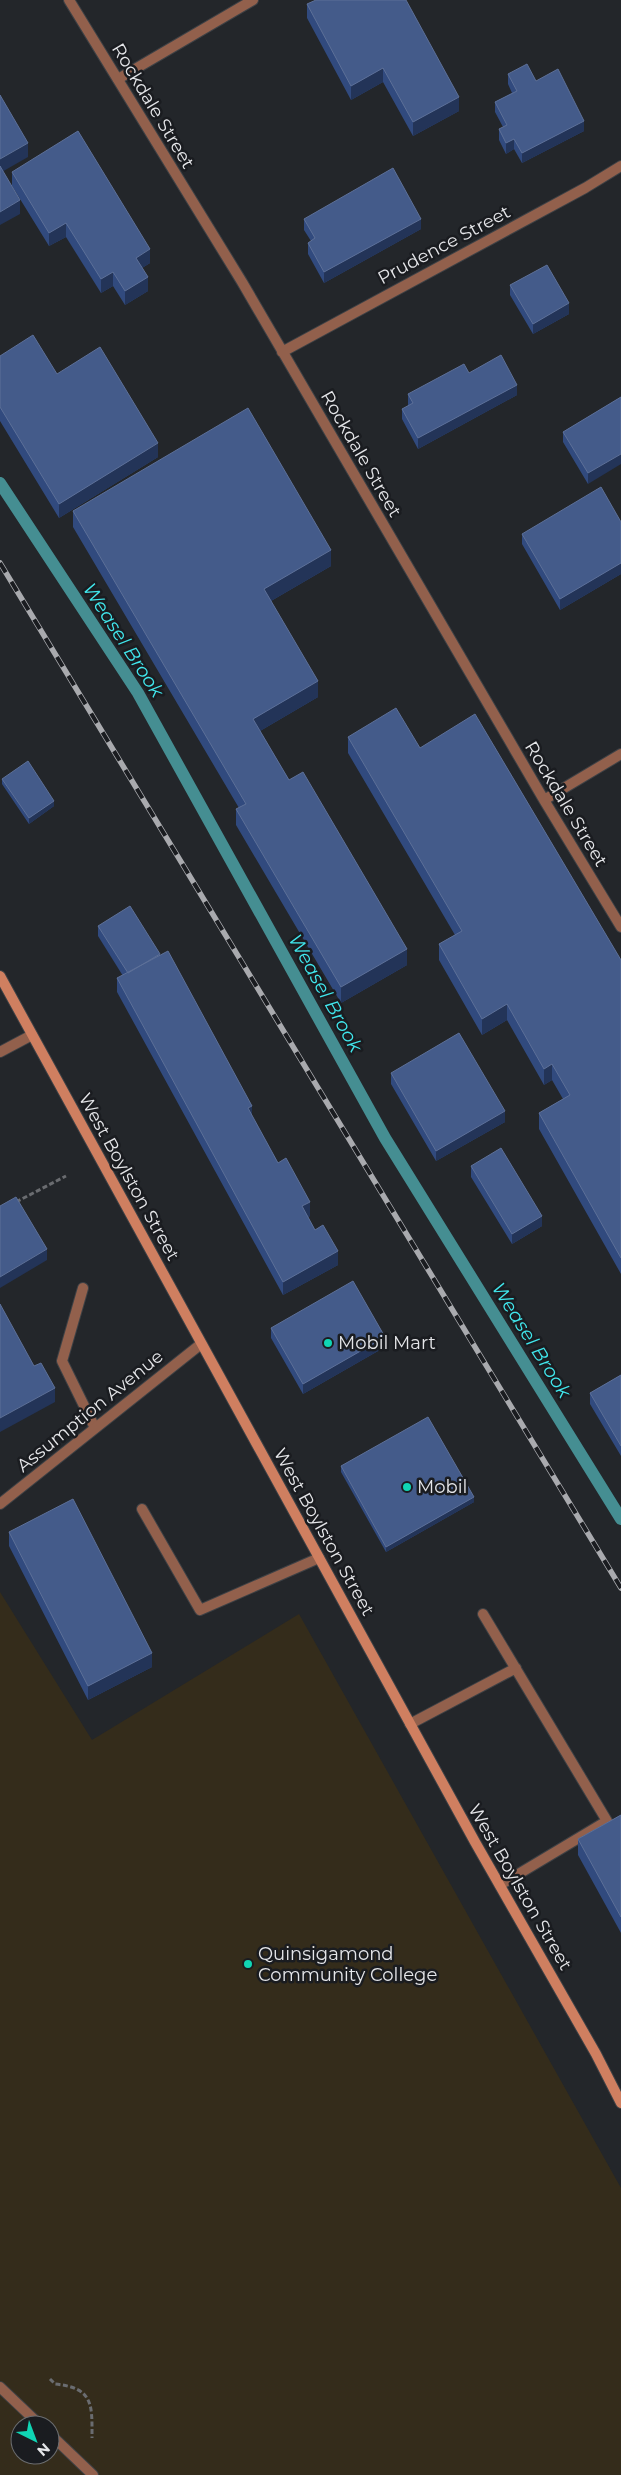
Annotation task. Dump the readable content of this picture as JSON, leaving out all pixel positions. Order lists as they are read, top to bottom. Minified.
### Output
{"streets":{"main road":["West Boylston Street"],"street":["Rockdale Street","Prudence Street","Assumption Avenue"]},"crossings":[["Rockdale Street","Prudence Street"],["West Boylston Street","Assumption Avenue"]],"water":["Weasel Brook"],"places":["Mobil Mart","Mobil","Quinsigamond Community College"],"north":"bottom right"}
